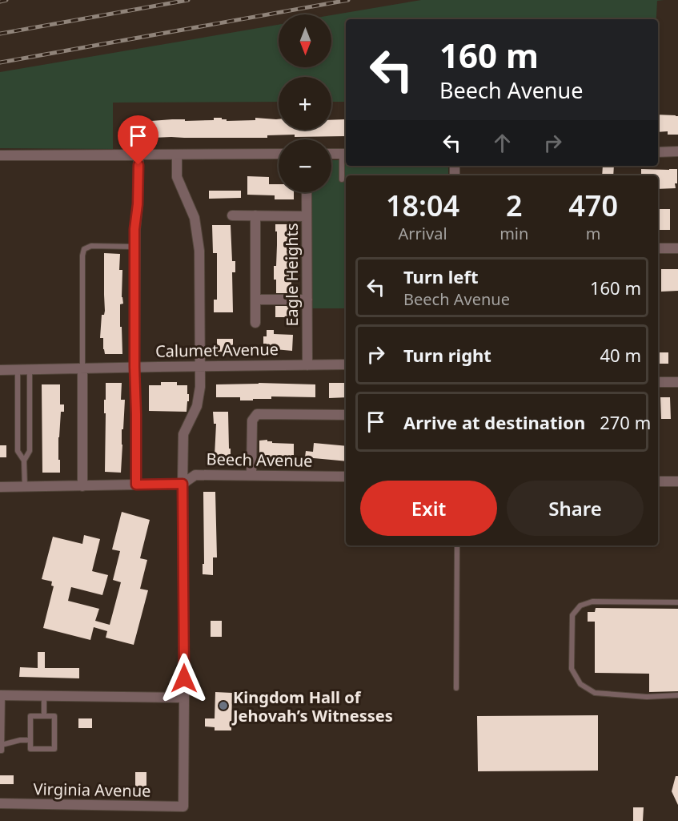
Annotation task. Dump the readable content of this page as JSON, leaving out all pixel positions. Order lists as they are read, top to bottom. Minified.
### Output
{"streets":{"street":["Eagle Heights","Calumet Avenue","Beech Avenue","Virginia Avenue"]},"crossings":[["Eagle Heights","Calumet Avenue"]],"places":["Kingdom Hall of Jehovah’s Witnesses"],"north":"bottom","page":{"map_buttons":["+","−"],"turn":["160 m","Beech Avenue"],"eta":["18:04","Arrival","2","min","470","m"],"list":[{"name":"Turn left","note":"Beech Avenue","value":"160 m"},{"name":"Turn right","value":"40 m"},{"name":"Arrive at destination","value":"270 m"}],"buttons":["Exit","Share"]}}
